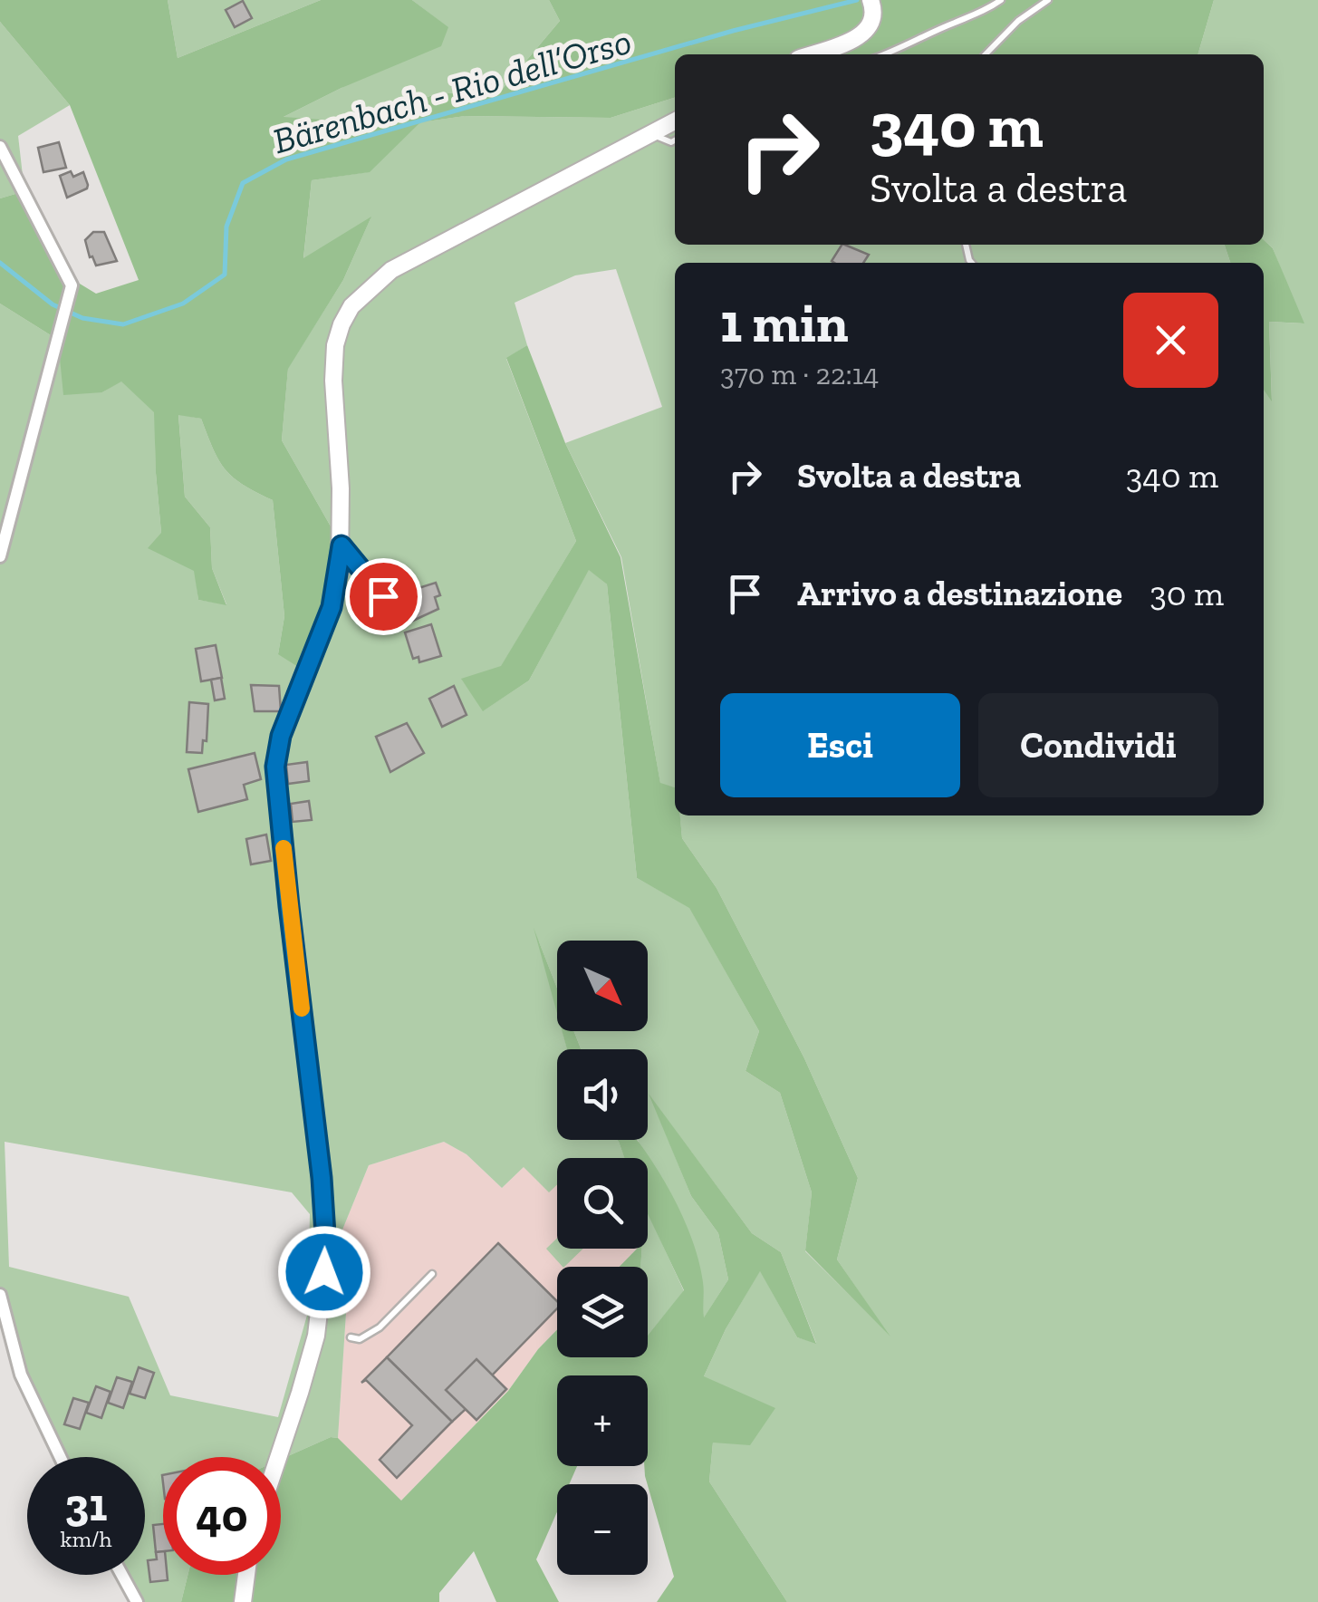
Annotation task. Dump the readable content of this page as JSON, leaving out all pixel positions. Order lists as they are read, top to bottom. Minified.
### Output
{"water":["Bärenbach - Rio dell’Orso"],"north":"bottom right","page":{"turn":["340 m","Svolta a destra"],"heading":["1 min","370 m · 22:14"],"list":[{"name":"Svolta a destra","value":"340 m"},{"name":"Arrivo a destinazione","value":"30 m"}],"buttons":["Esci","Condividi"],"map_buttons":["+","−"],"speed":"31 km/h","limit":"40"}}
